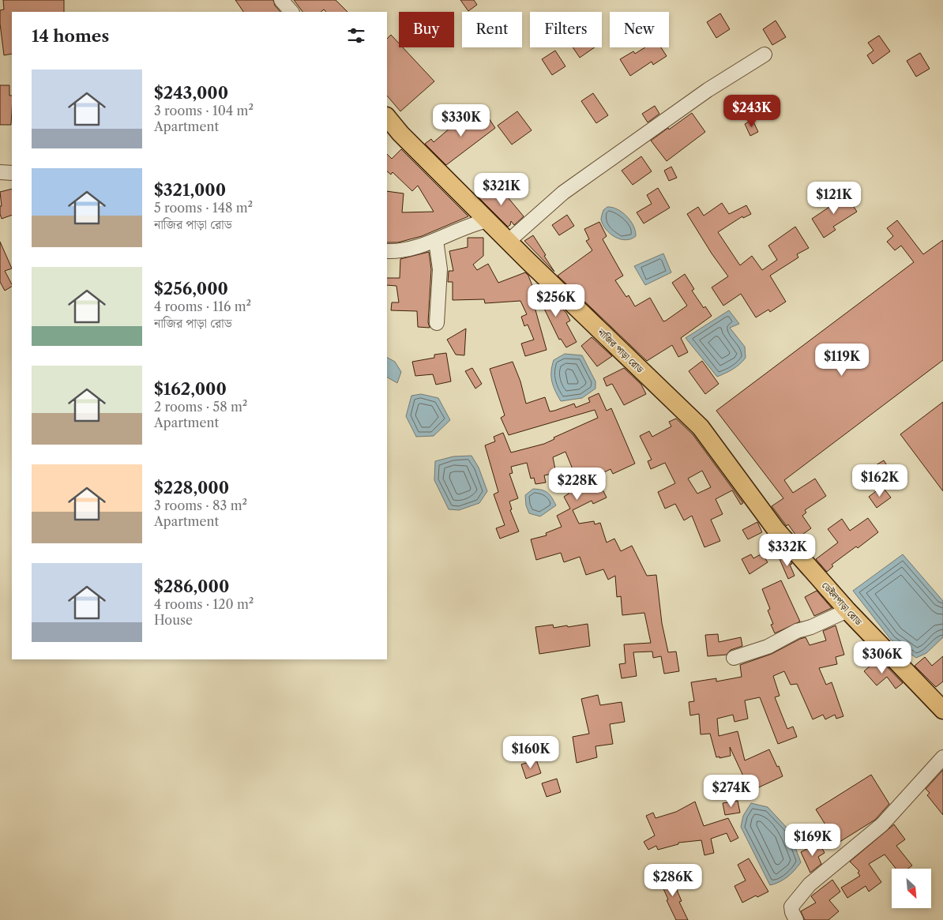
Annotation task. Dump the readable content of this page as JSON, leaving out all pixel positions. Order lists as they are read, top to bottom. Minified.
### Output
{"streets":{"main road":["নাজির পাড়া রোড","ডেইলপাড়া রোড"]},"crossings":[["নাজির পাড়া রোড","ডেইলপাড়া রোড"]],"north":"bottom right","page":{"chip":["Buy","Rent","Filters","New"],"heading":"14 homes","list":[{"name":"$243,000","note":"3 rooms · 104 m² · Apartment"},{"name":"$321,000","note":"5 rooms · 148 m² · নাজির পাড়া রোড"},{"name":"$256,000","note":"4 rooms · 116 m² · নাজির পাড়া রোড"},{"name":"$162,000","note":"2 rooms · 58 m² · Apartment"},{"name":"$228,000","note":"3 rooms · 83 m² · Apartment"},{"name":"$286,000","note":"4 rooms · 120 m² · House"}],"price":["$243K","$330K","$321K","$121K","$256K","$119K","$162K","$228K","$332K","$306K","$160K","$274K","$169K","$286K"]}}
